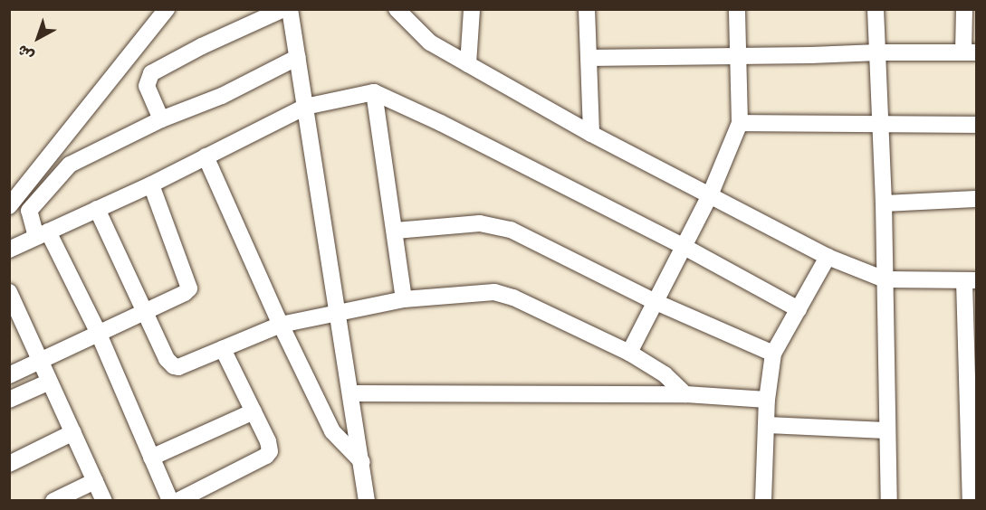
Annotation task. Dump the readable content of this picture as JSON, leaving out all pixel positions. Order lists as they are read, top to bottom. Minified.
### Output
{"north":"bottom left"}
